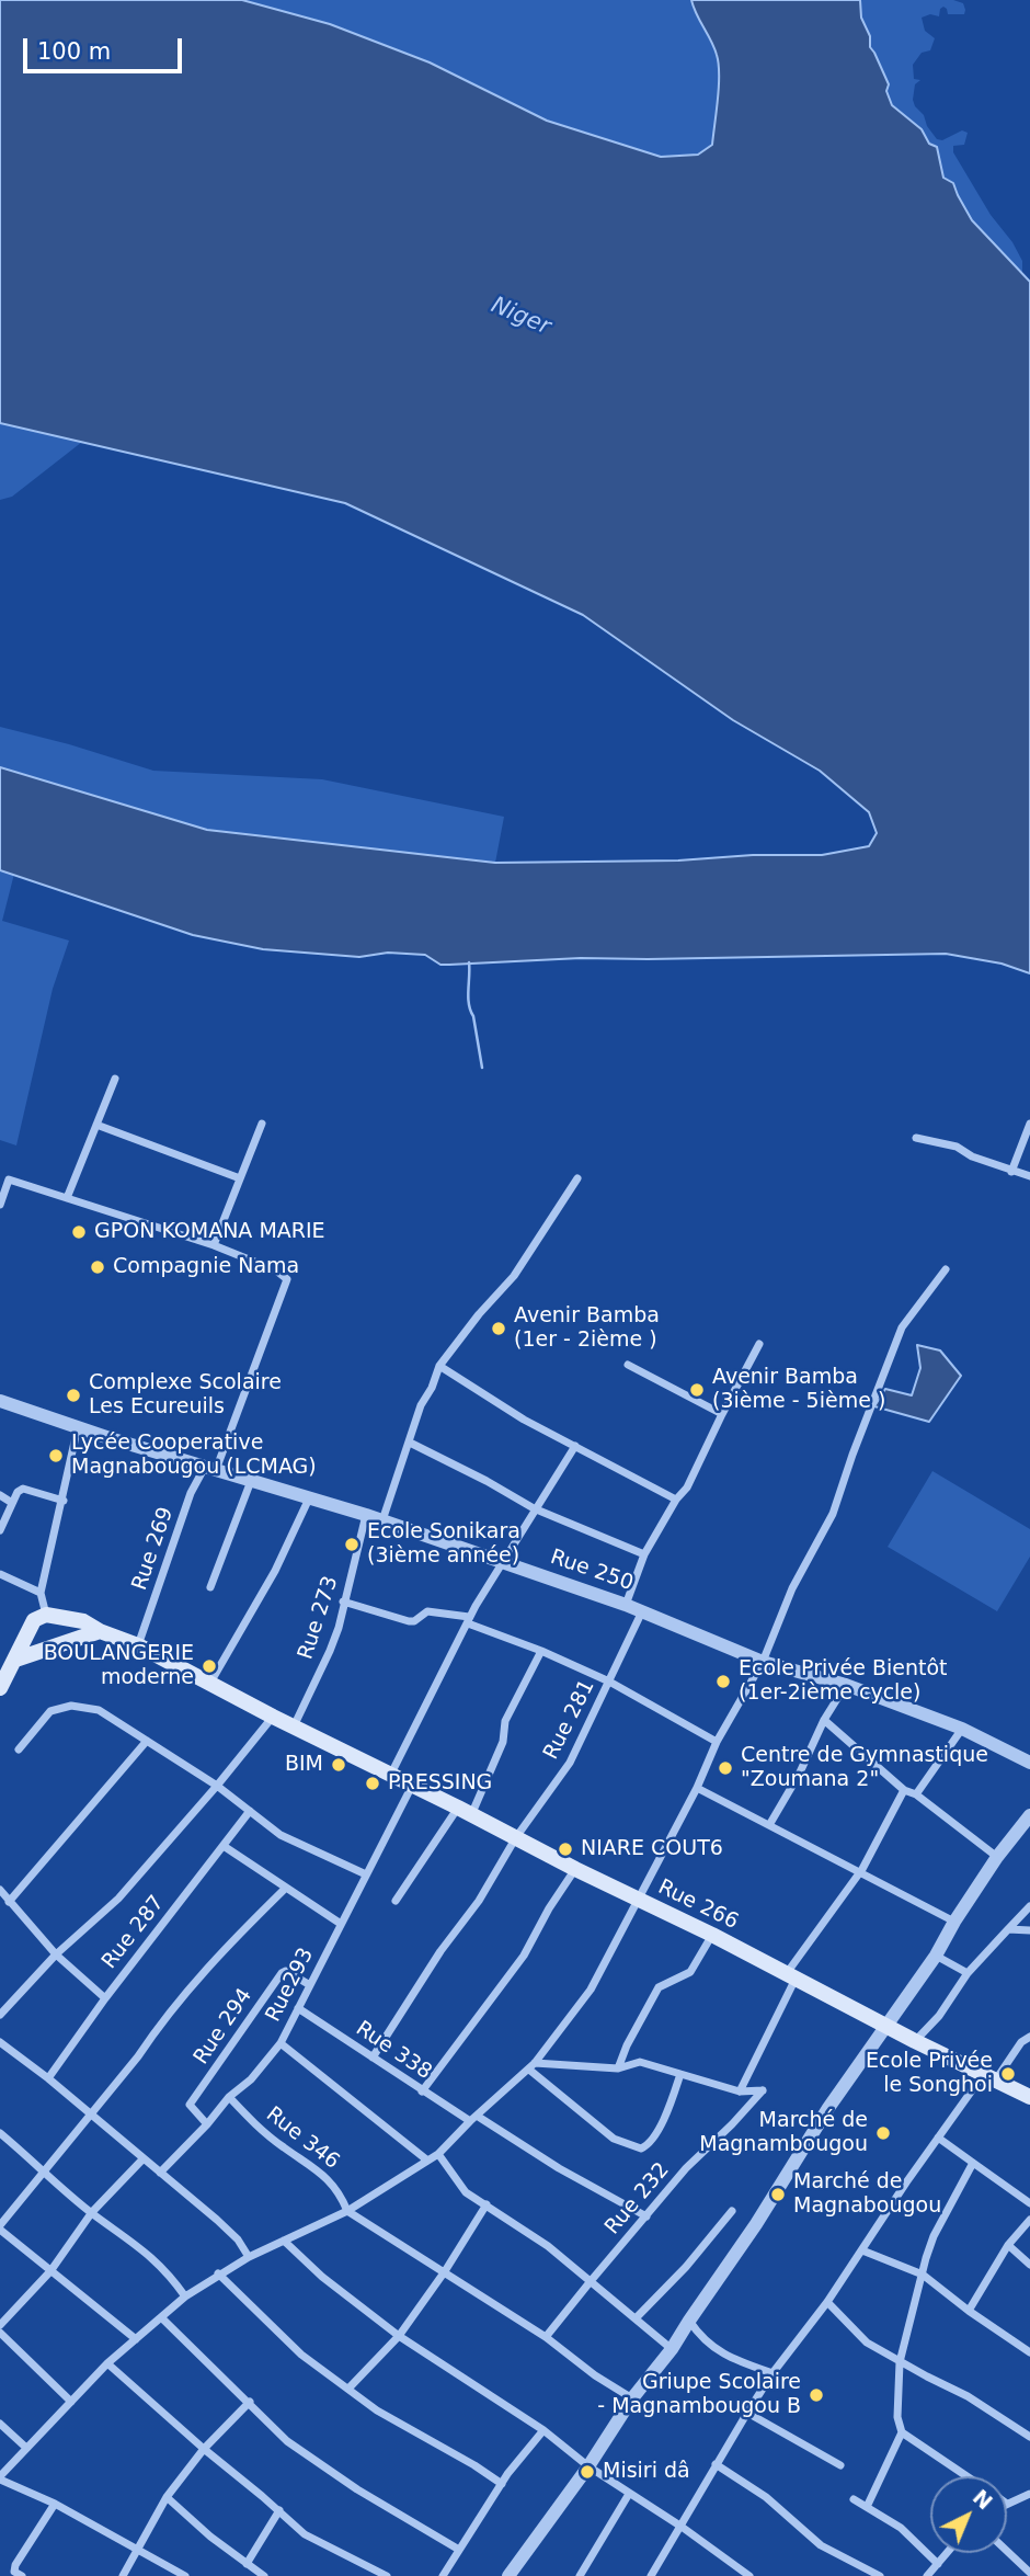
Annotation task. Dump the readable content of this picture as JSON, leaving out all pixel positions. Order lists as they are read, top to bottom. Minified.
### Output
{"streets":{"main road":["Rue 266"],"street":["Rue 269","Rue 250","Rue 273","Rue 281","Rue 287","Rue293","Rue 294","Rue 338","Rue 346","Rue 232"]},"crossings":[["Rue 269","Rue 250"],["Rue 269","Rue 266"],["Rue 250","Rue 273"],["Rue 250","Rue 281"],["Rue 273","Rue 266"],["Rue 281","Rue 266"],["Rue 281","Rue 338"],["Rue 266","Rue293"],["Rue293","Rue 294"],["Rue293","Rue 338"],["Rue293","Rue 346"],["Rue 338","Rue 232"]],"water":["Niger"],"places":["GPON KOMANA MARIE","Compagnie Nama","Avenir Bamba (1er - 2ième )","Avenir Bamba (3ième - 5ième )","Complexe Scolaire Les Ecureuils","Lycée Cooperative Magnabougou (LCMAG)","Ecole Sonikara (3ième année)","BOULANGERIE moderne","Ecole Privée Bientôt (1er-2ième cycle)","BIM","Centre de Gymnastique \"Zoumana 2\"","PRESSING","NIARE COUT6","Ecole Privée le Songhoi","Marché de Magnambougou","Marché de Magnabougou","Griupe Scolaire - Magnambougou B","Misiri dâ"],"scale_bar":"100 m","north":"top right"}
